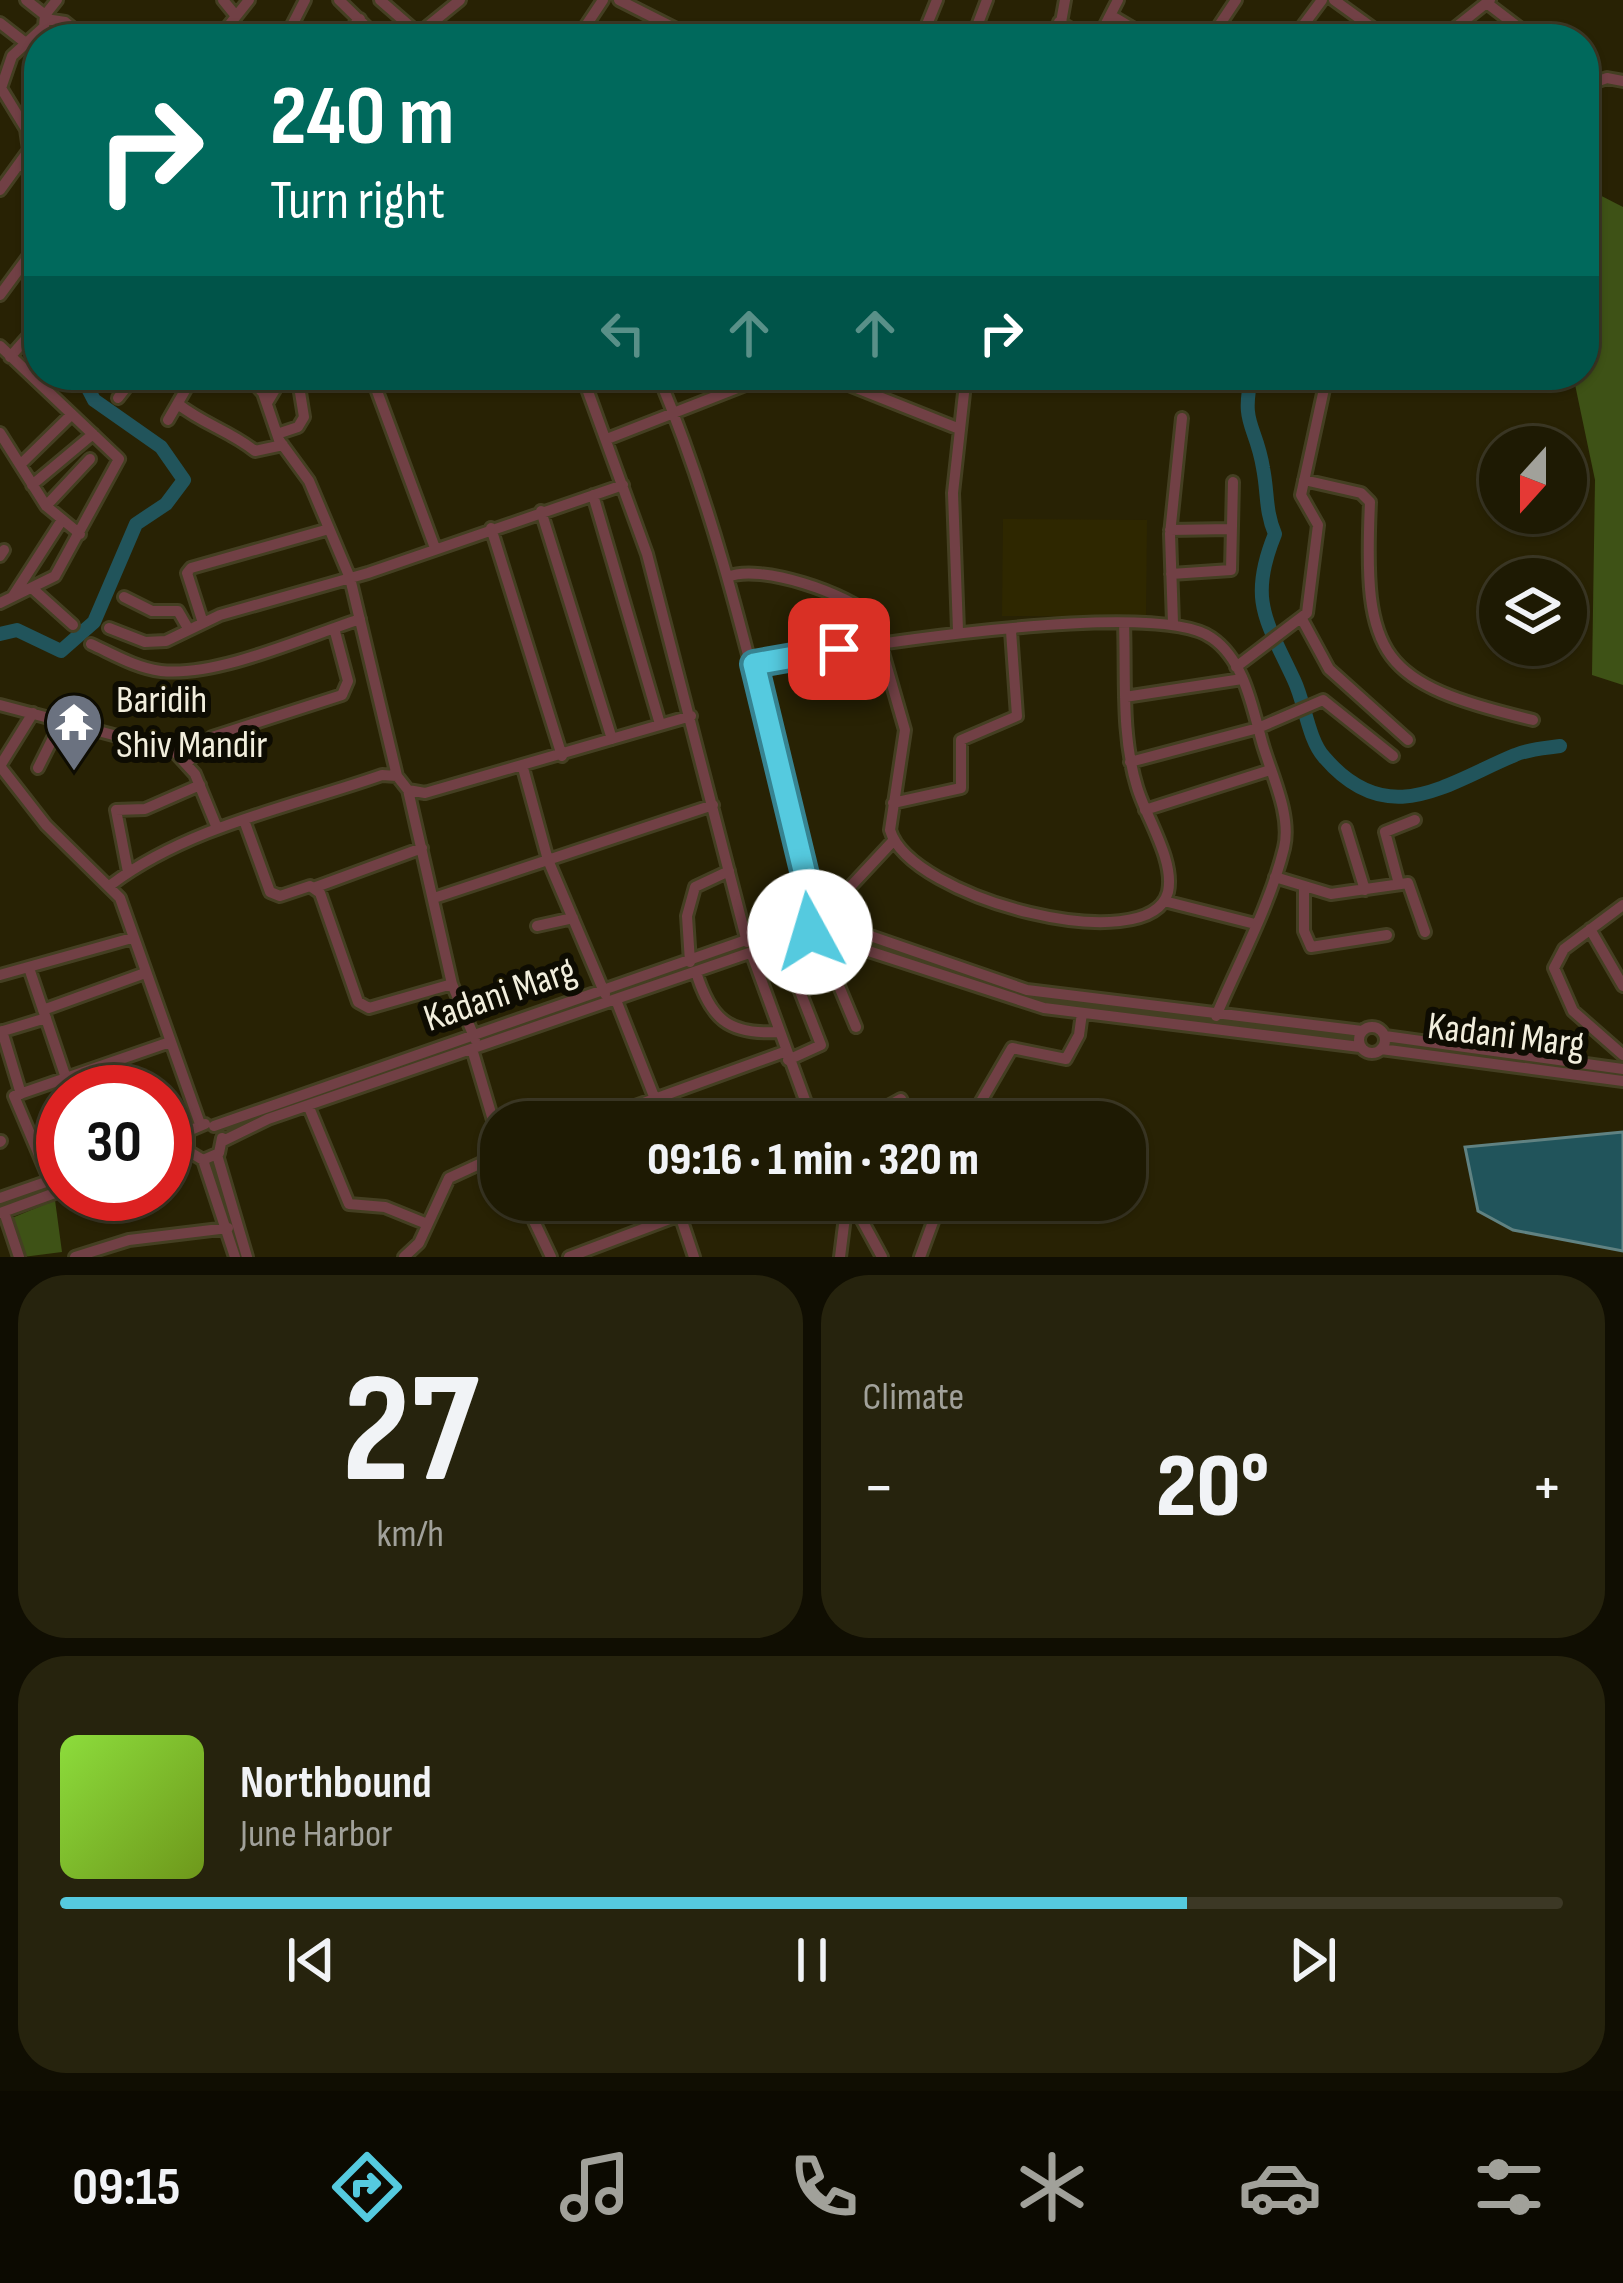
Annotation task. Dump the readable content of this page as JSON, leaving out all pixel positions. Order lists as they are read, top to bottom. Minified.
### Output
{"streets":{"street":["Kadani Marg"]},"places":{"temple":["Baridih Shiv Mandir"]},"north":"bottom","page":{"turn":["240 m","Turn right"],"limit":"30","trip":"09:16 · 1 min · 320 m","tile":[["27","km/h"],"Climate"],"heat":["−","20°","+"],"song":["Northbound","June Harbor"],"tabs":"09:15"}}
